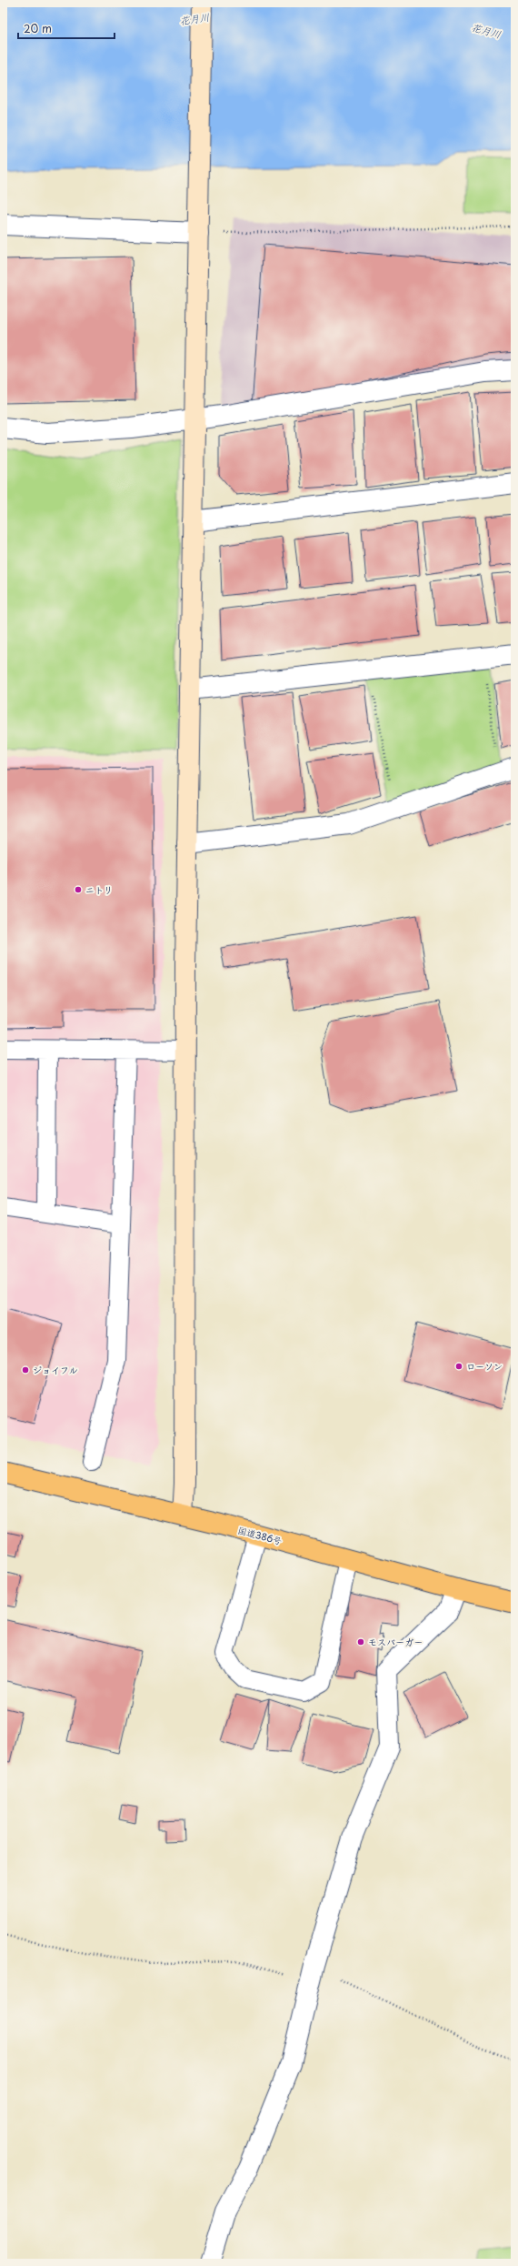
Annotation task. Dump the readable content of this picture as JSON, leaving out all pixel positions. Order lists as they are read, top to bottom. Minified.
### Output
{"streets":{"highway":["国道386号"]},"water":["花月川"],"places":["ニトリ","ローソン","ジョイフル","モスバーガー"],"scale_bar":"20 m"}
